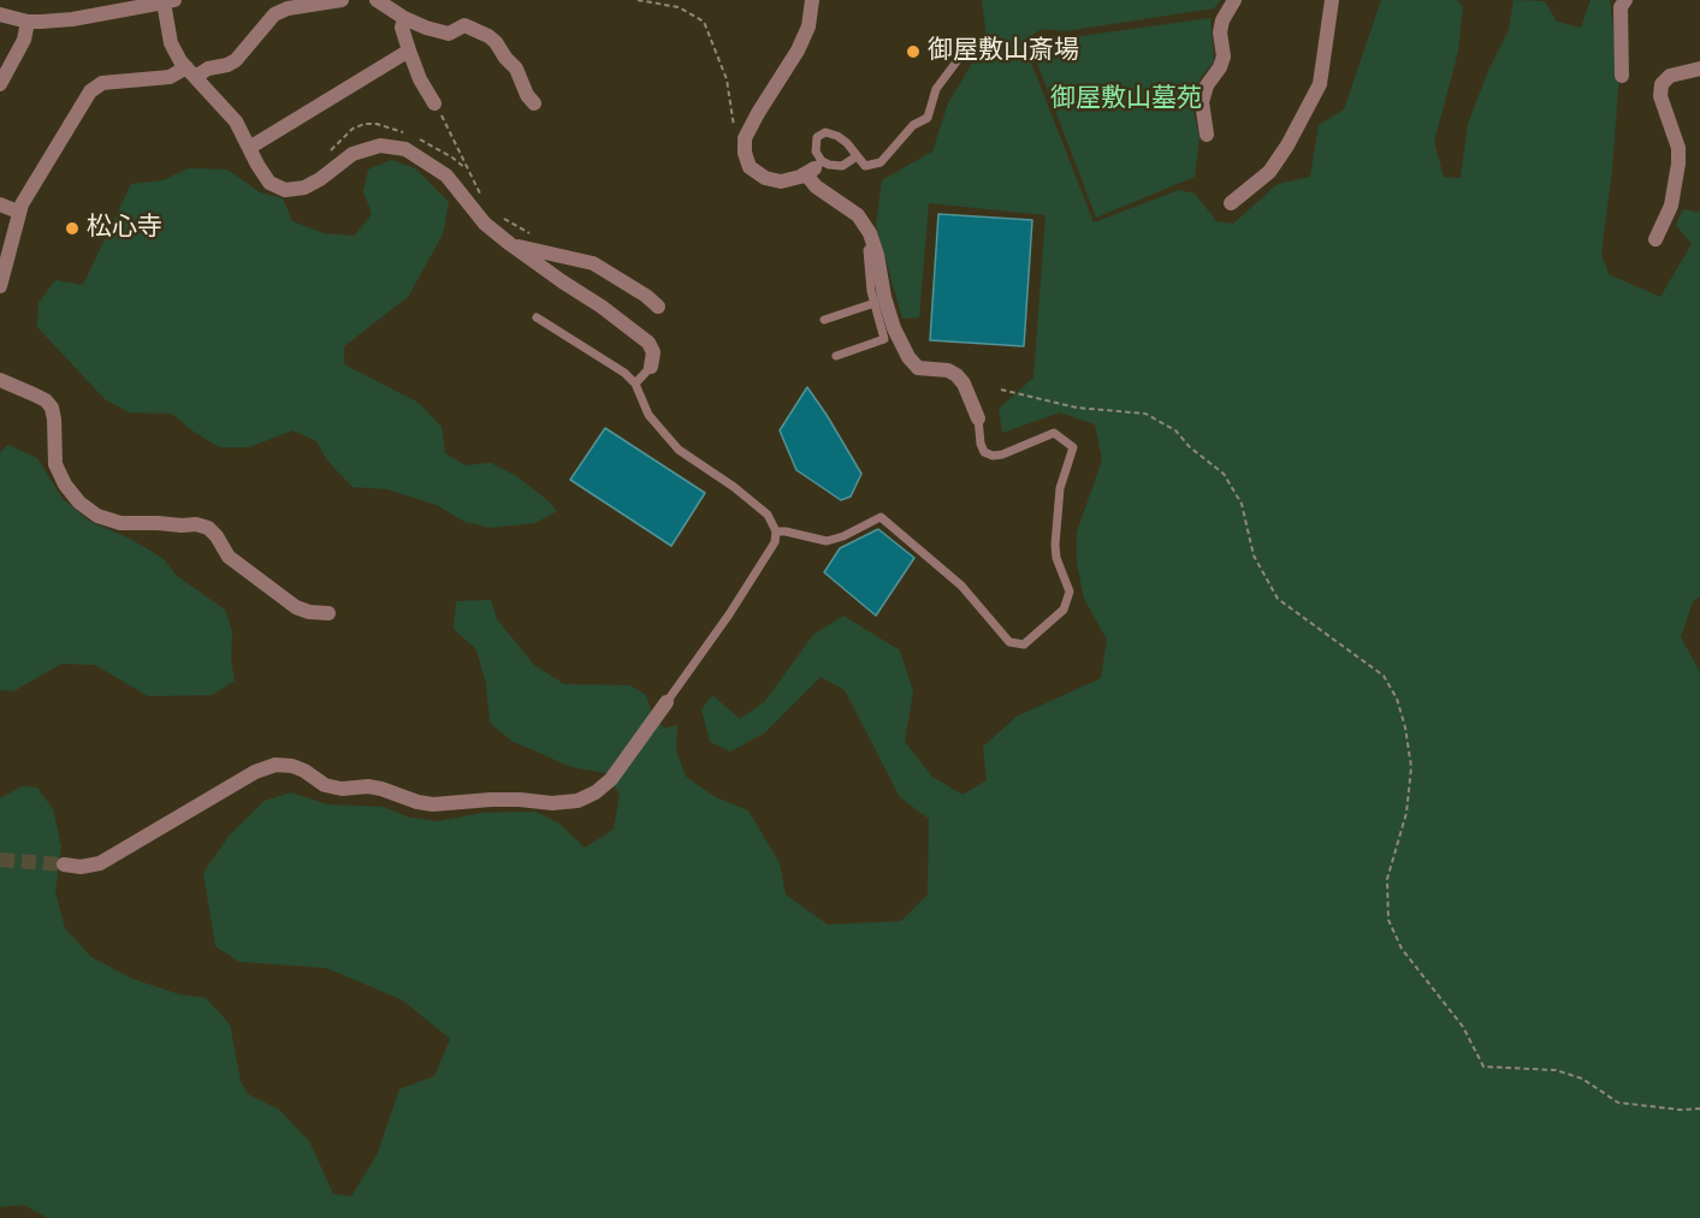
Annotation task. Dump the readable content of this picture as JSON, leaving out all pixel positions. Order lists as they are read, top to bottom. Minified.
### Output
{"parks":["御屋敷山墓苑"],"places":["御屋敷山斎場","松心寺"]}
